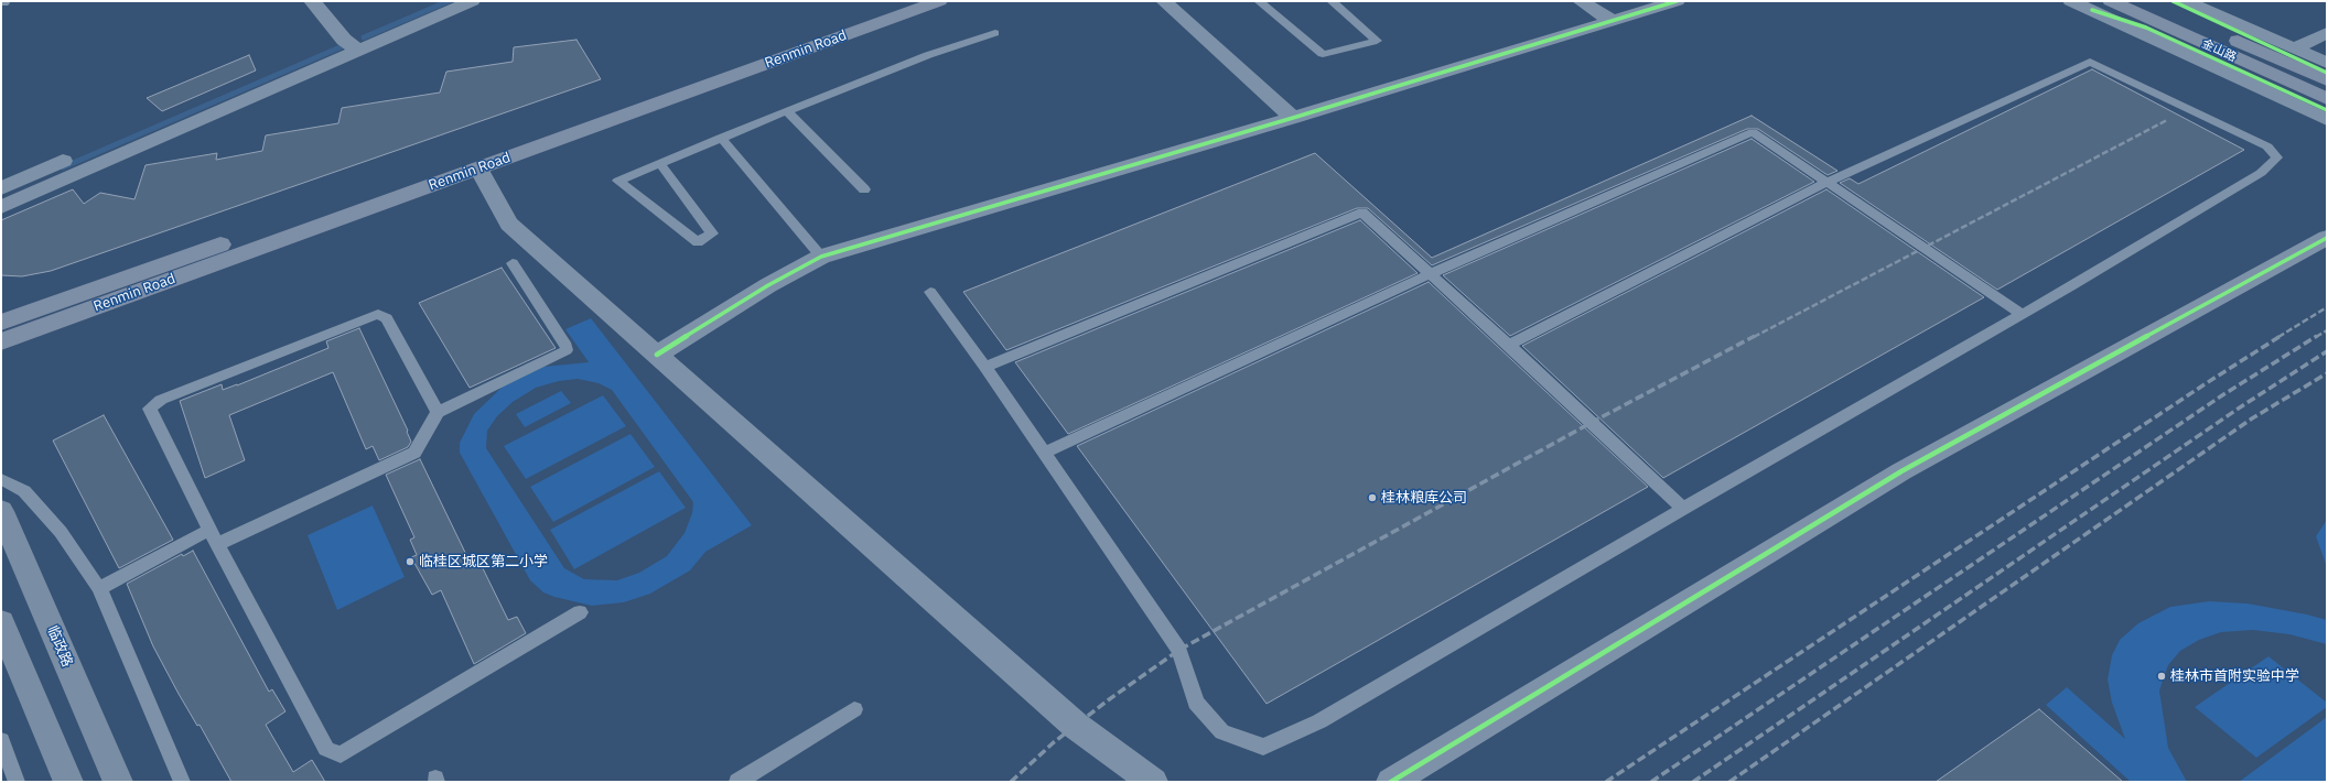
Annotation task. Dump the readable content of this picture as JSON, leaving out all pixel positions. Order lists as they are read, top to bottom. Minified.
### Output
{"streets":{"main road":["Renmin Road","金山路","临政路"]},"places":["桂林粮库公司","临桂区城区第二小学","桂林市首附实验中学"]}
